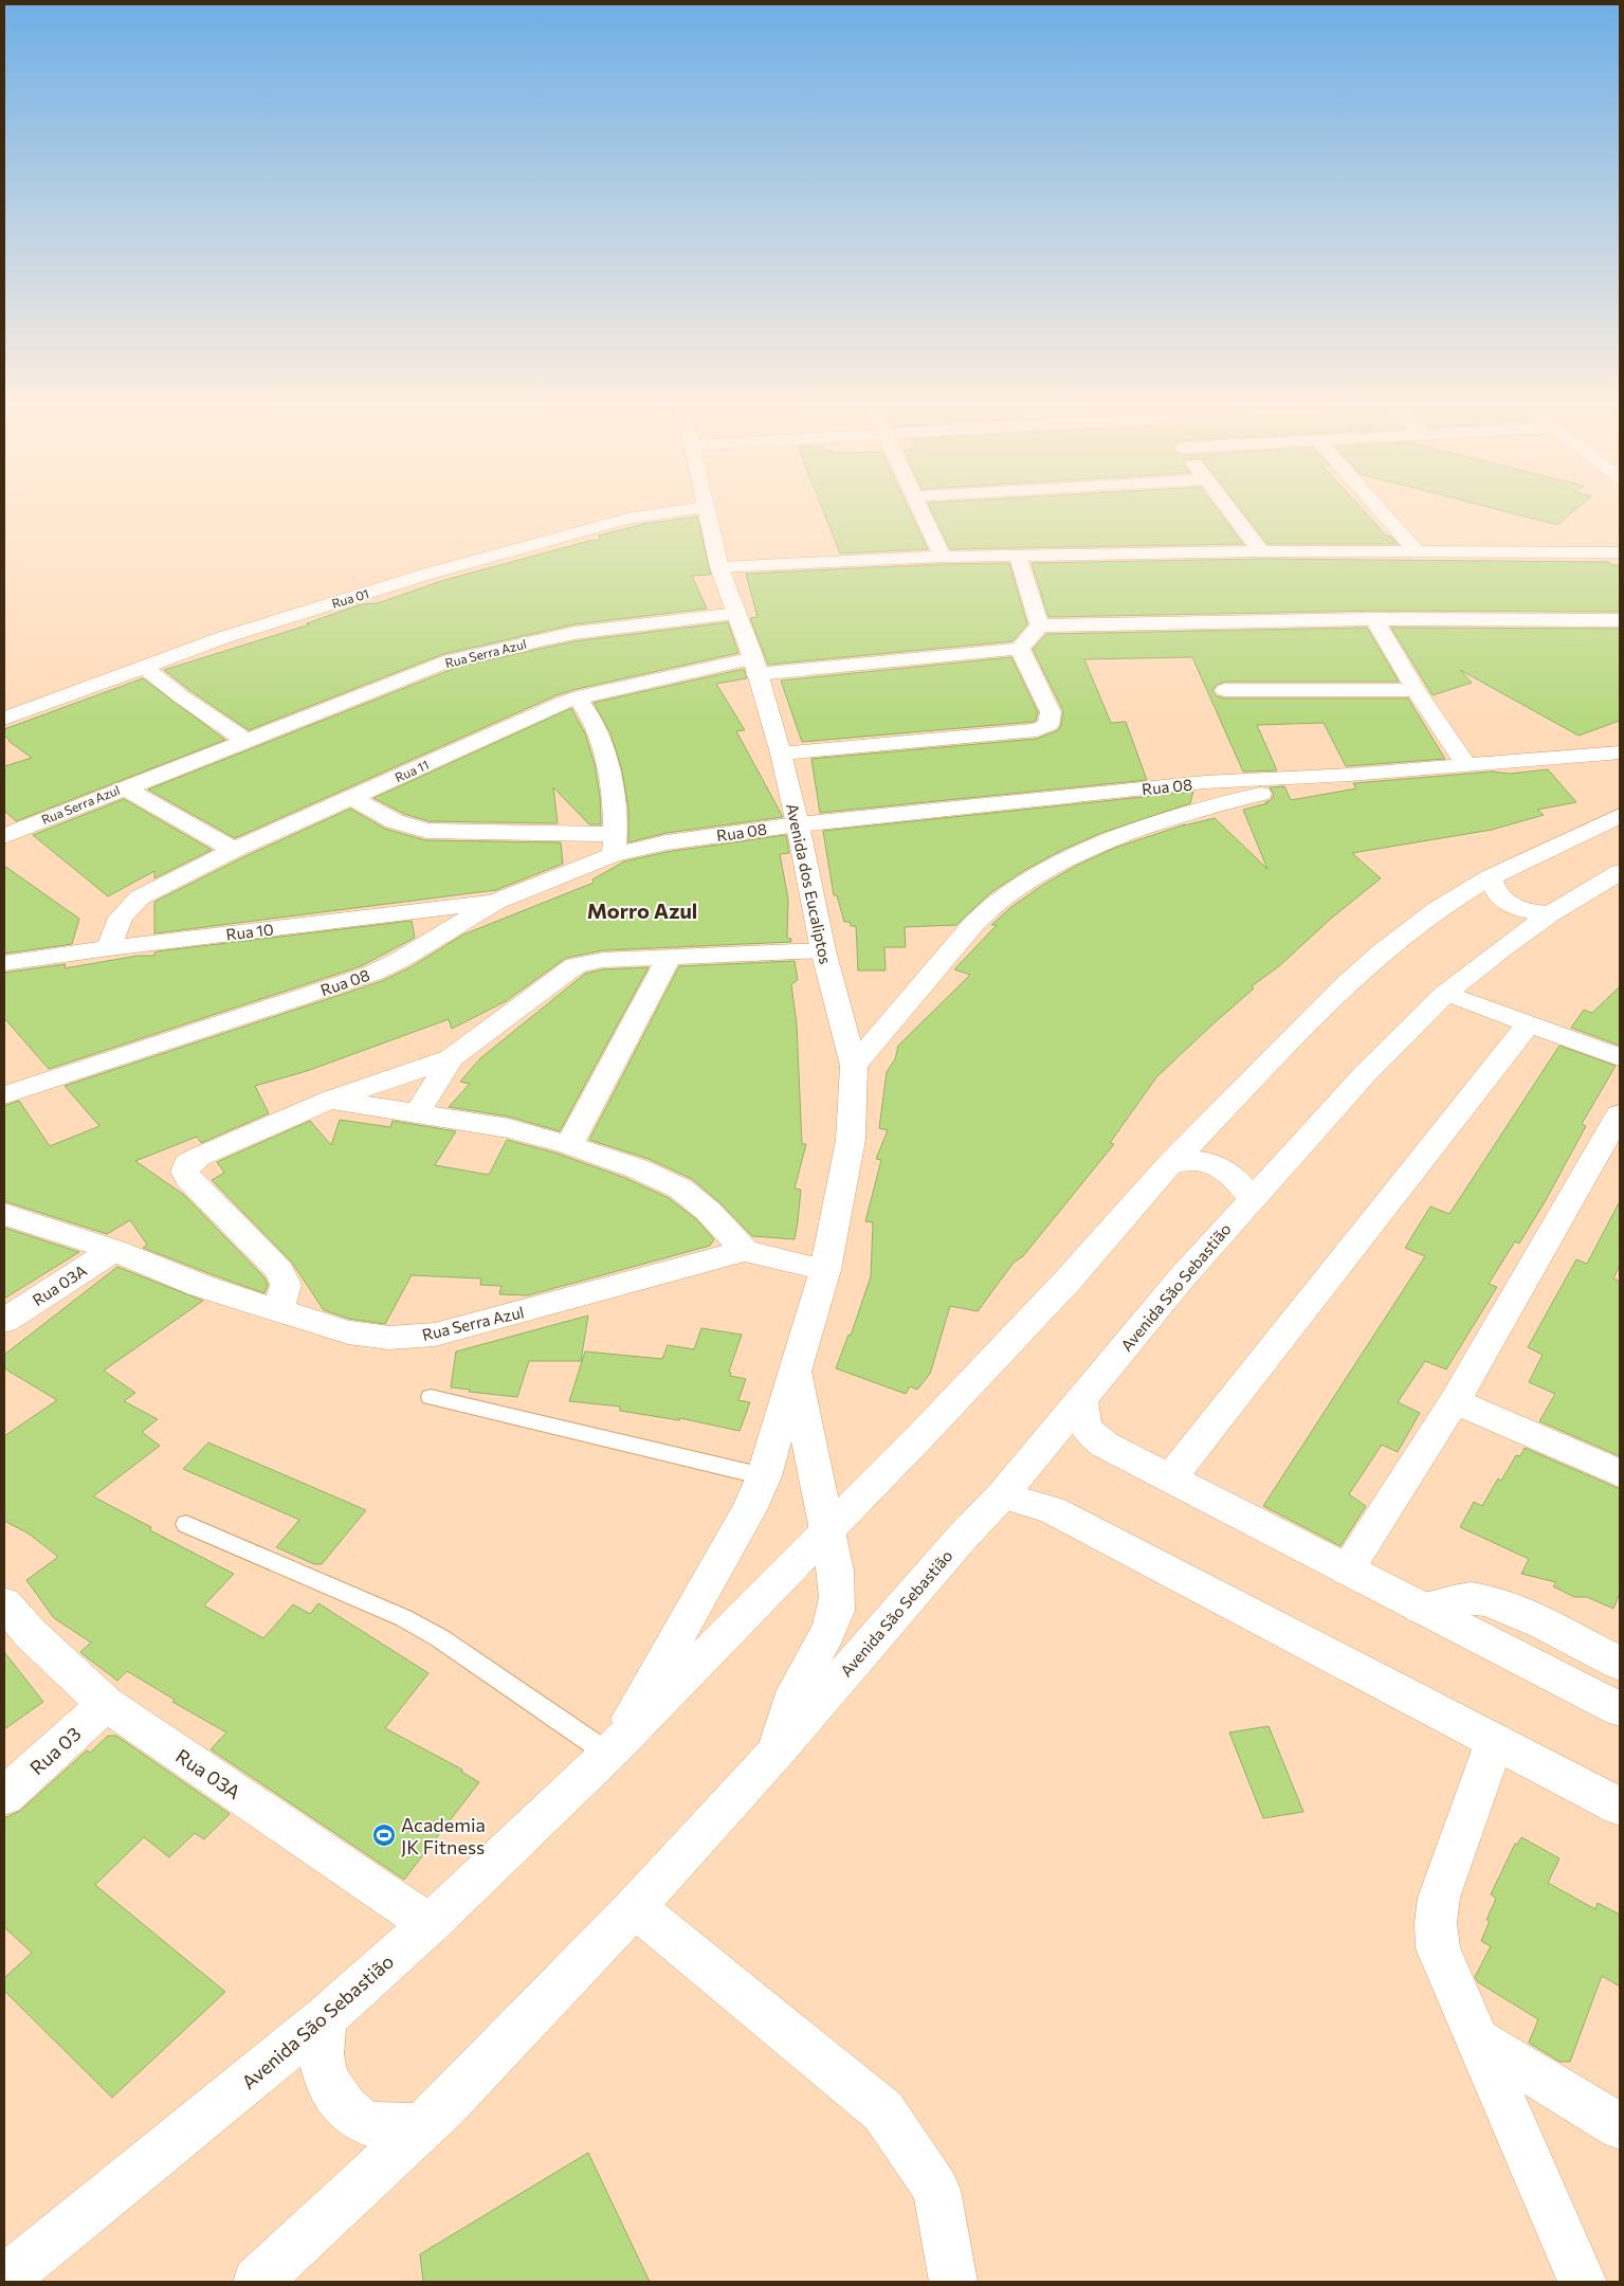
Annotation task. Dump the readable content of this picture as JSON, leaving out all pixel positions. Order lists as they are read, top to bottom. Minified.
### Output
{"streets":{"street":["Rua 01","Rua Serra Azul","Rua 11","Rua 08","Avenida dos Eucaliptos","Rua 10","Rua 03A","Avenida São Sebastião","Rua 03"]},"crossings":[["Rua Serra Azul","Avenida dos Eucaliptos"],["Rua Serra Azul","Rua 03A"],["Rua 11","Avenida dos Eucaliptos"],["Rua 11","Rua 10"],["Rua 08","Avenida dos Eucaliptos"],["Rua 08","Rua 10"],["Avenida dos Eucaliptos","Avenida São Sebastião"],["Rua 03A","Avenida São Sebastião"],["Rua 03A","Rua 03"]],"districts":["Morro Azul"],"places":{"sports":["Academia JK Fitness"]}}
